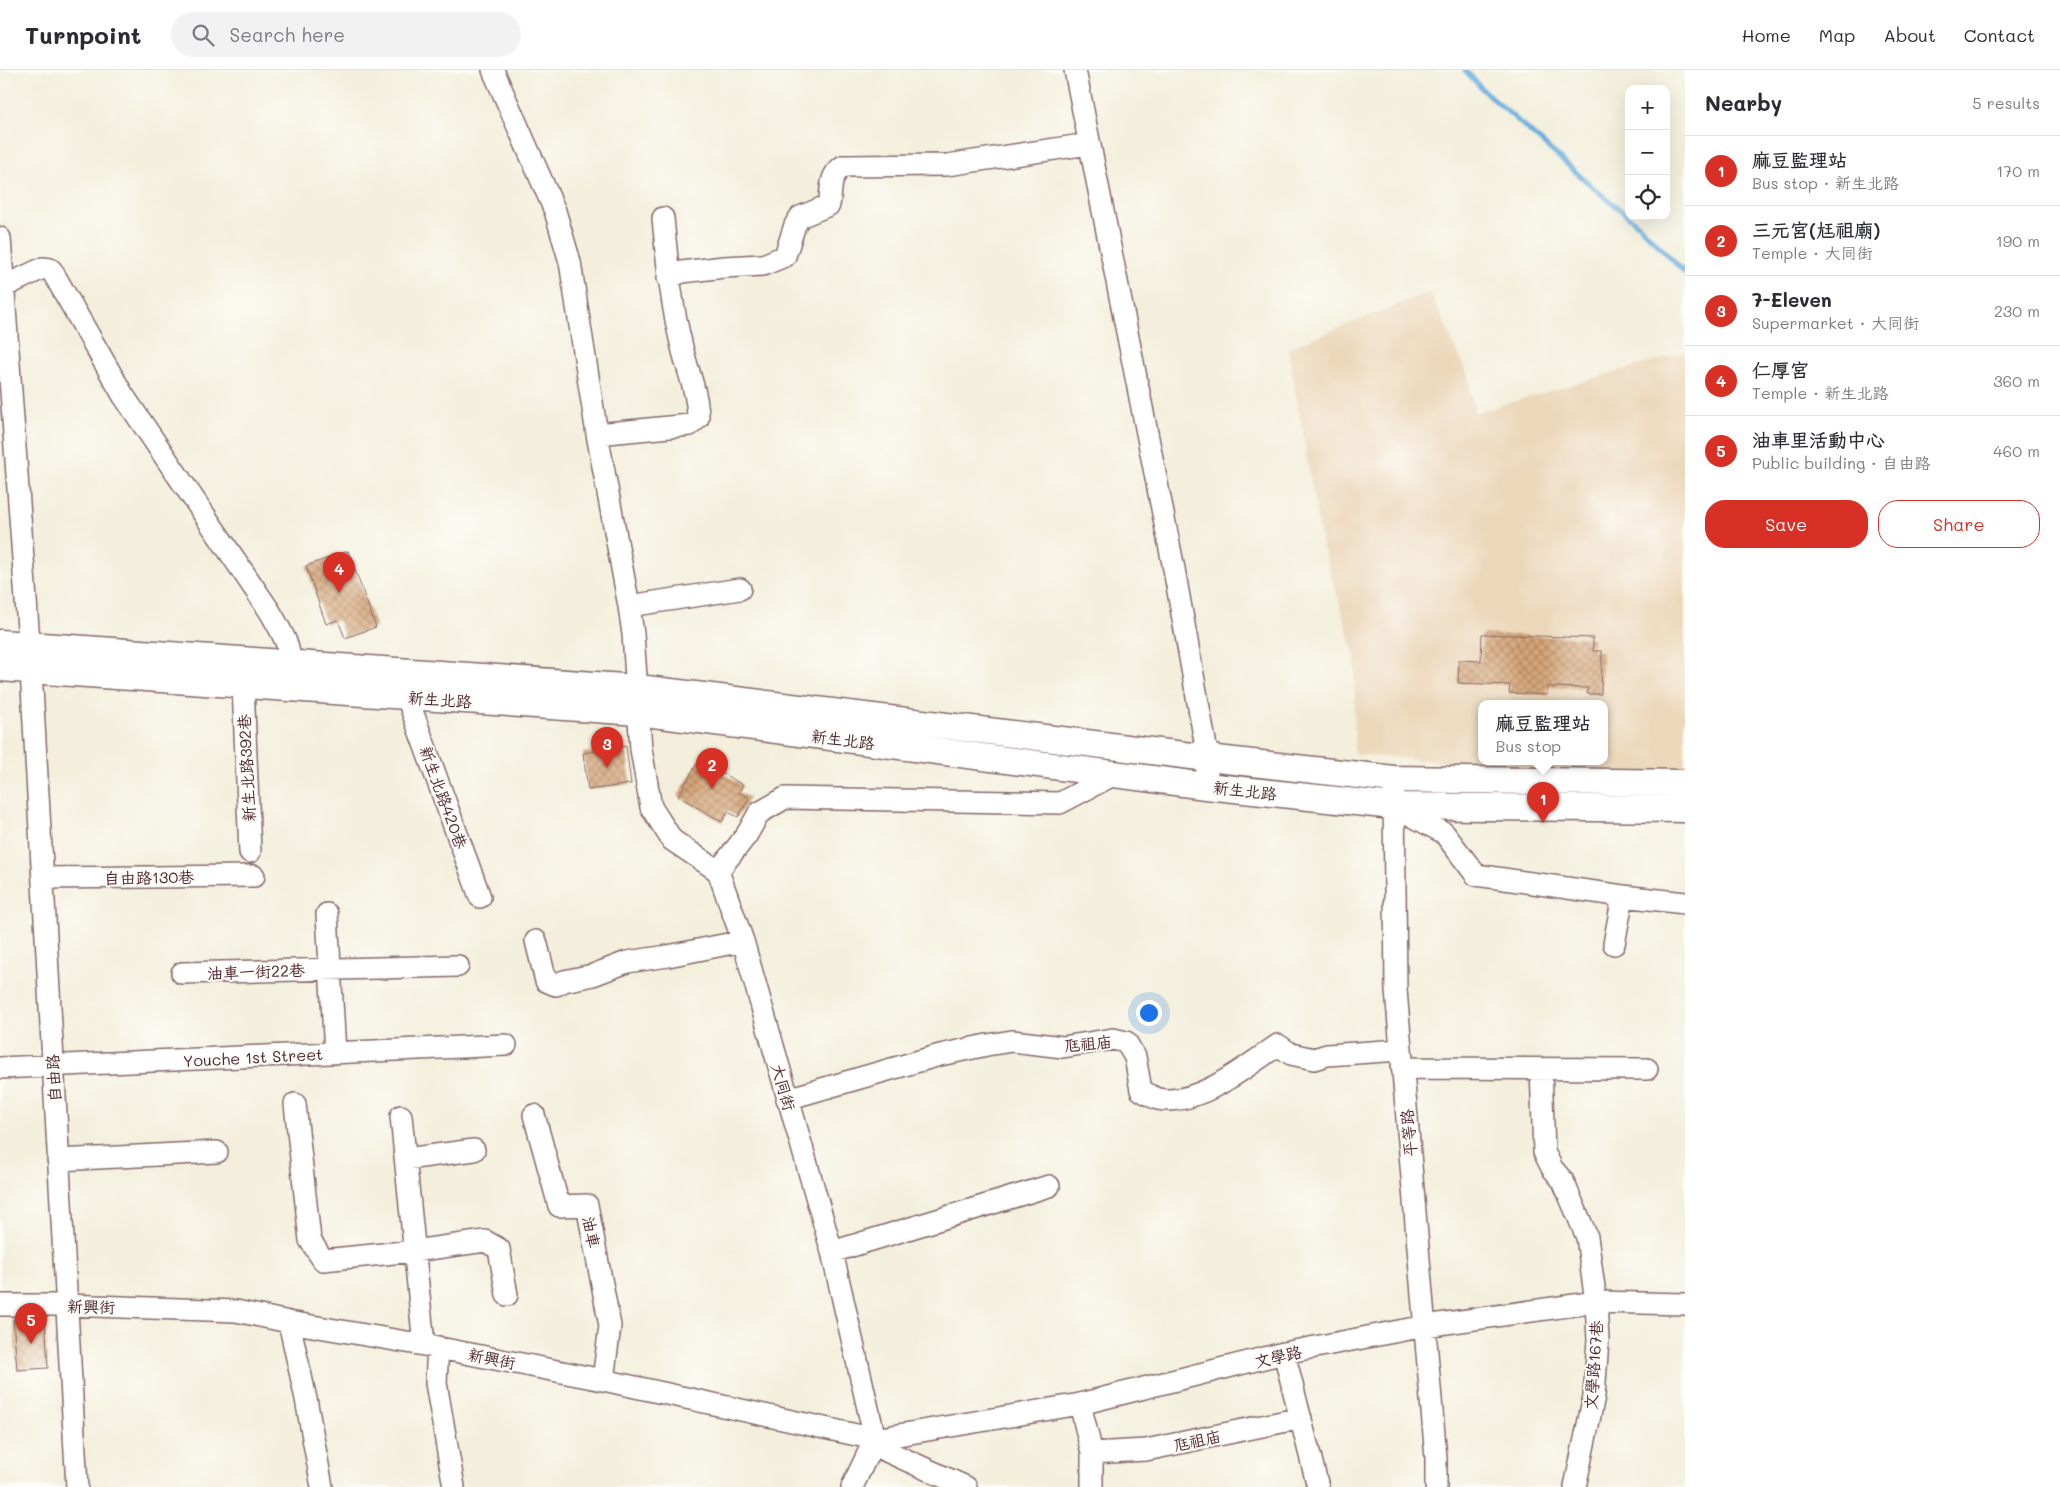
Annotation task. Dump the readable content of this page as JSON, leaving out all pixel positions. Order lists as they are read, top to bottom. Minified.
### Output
{"streets":{"main road":["新生北路"],"street":["新生北路392巷","新生北路420巷","自由路130巷","油車一街22巷","尫祖庙","Youche 1st Street","自由路","大同街","平等路","油車","新興街","文學路","文學路167巷"]},"crossings":[["新生北路","新生北路392巷"],["新生北路","新生北路420巷"],["新生北路","自由路"],["新生北路","平等路"],["自由路130巷","自由路"],["尫祖庙","大同街"],["尫祖庙","平等路"],["Youche 1st Street","自由路"],["自由路","新興街"],["大同街","新興街"],["大同街","文學路"],["平等路","文學路"],["油車","新興街"],["新興街","文學路"],["文學路","文學路167巷"]],"page":{"header":"Turnpoint","search":"Search here","nav":["Home","Map","About","Contact"],"heading":["Nearby","5 results"],"map_buttons":["+","−"],"list":[{"mark":"1","name":"麻豆監理站","note":"Bus stop · 新生北路","value":"170 m"},{"mark":"2","name":"三元宮(尪祖廟)","note":"Temple · 大同街","value":"190 m"},{"mark":"3","name":"7-Eleven","note":"Supermarket · 大同街","value":"230 m"},{"mark":"4","name":"仁厚宮","note":"Temple · 新生北路","value":"360 m"},{"mark":"5","name":"油車里活動中心","note":"Public building · 自由路","value":"460 m"}],"buttons":["Save","Share"],"pins":["4","3","2","1","5"],"popup":["麻豆監理站","Bus stop"]}}
